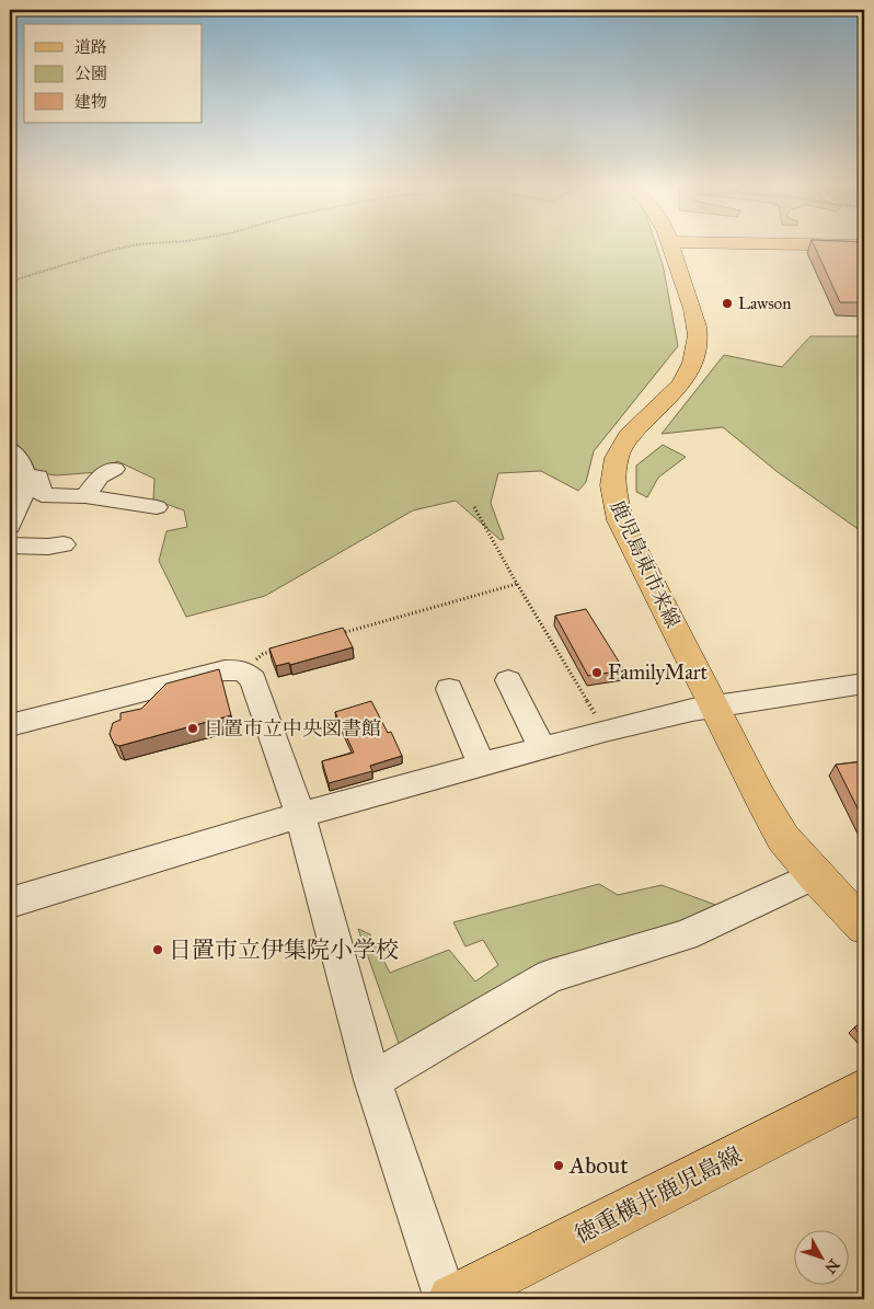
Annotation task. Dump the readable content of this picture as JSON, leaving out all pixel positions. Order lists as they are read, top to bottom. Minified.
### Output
{"streets":{"main road":["鹿児島東市来線","徳重横井鹿児島線"]},"places":["Lawson","FamilyMart","日置市立中央図書館","日置市立伊集院小学校","About"],"legend":["道路","公園","建物"],"north":"bottom right"}
